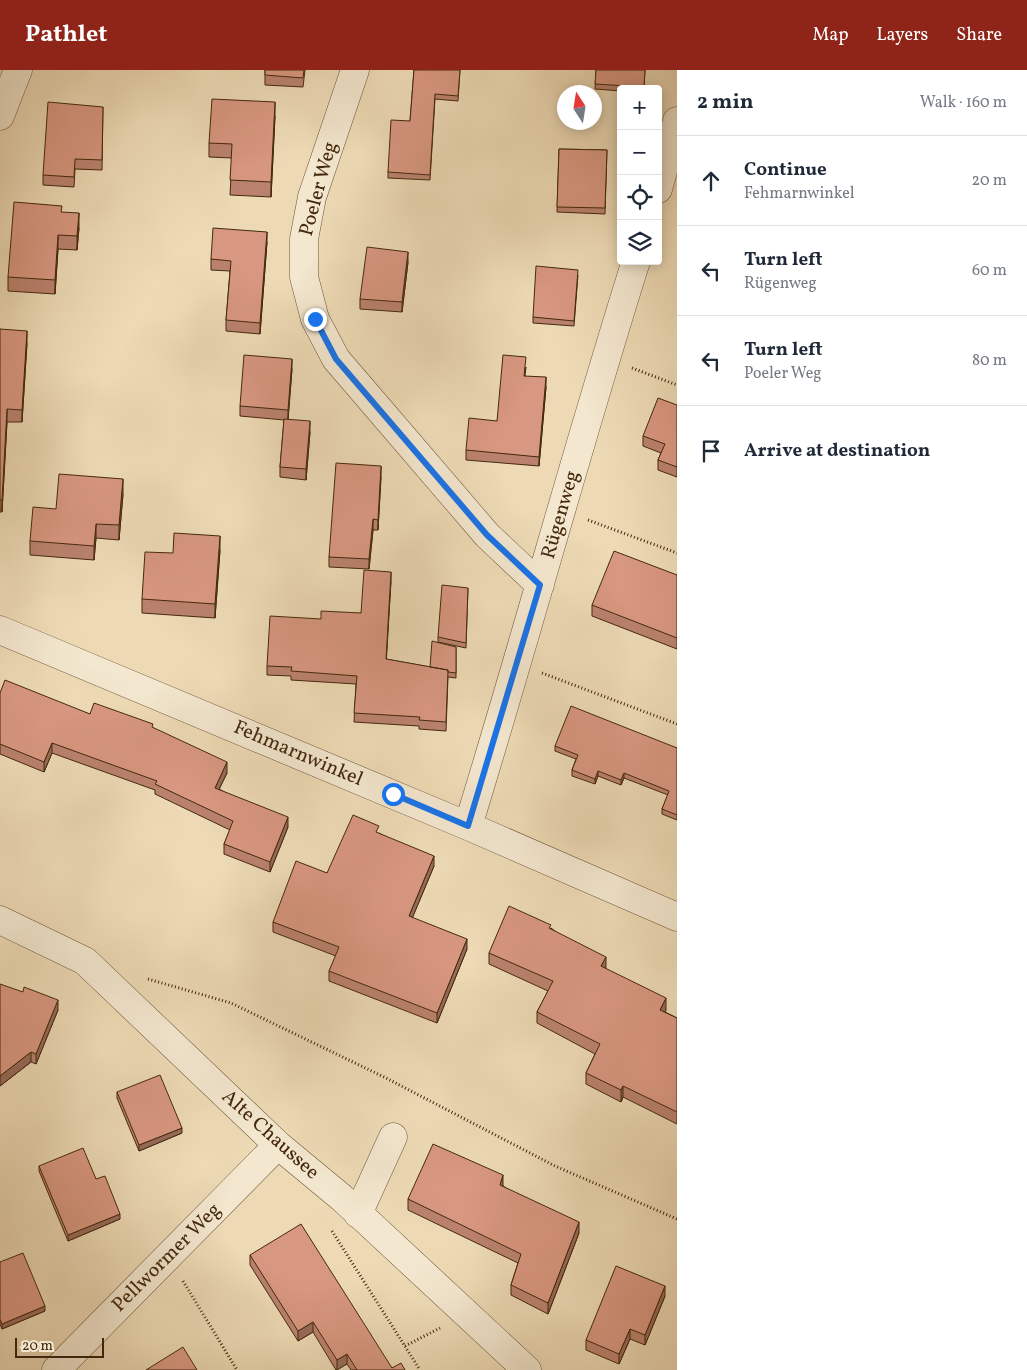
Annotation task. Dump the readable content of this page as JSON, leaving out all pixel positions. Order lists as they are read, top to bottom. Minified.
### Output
{"streets":{"street":["Poeler Weg","Rügenweg","Fehmarnwinkel","Alte Chaussee","Pellwormer Weg"]},"crossings":[["Poeler Weg","Rügenweg"],["Rügenweg","Fehmarnwinkel"],["Alte Chaussee","Pellwormer Weg"]],"scale_bar":"20 m","north":"top","page":{"header":"Pathlet","nav":["Map","Layers","Share"],"heading":["2 min","Walk · 160 m"],"map_buttons":["+","−"],"list":[["Continue","Fehmarnwinkel","20 m"],["Turn left","Rügenweg","60 m"],["Turn left","Poeler Weg","80 m"],"Arrive at destination"],"scale":"20 m"}}
